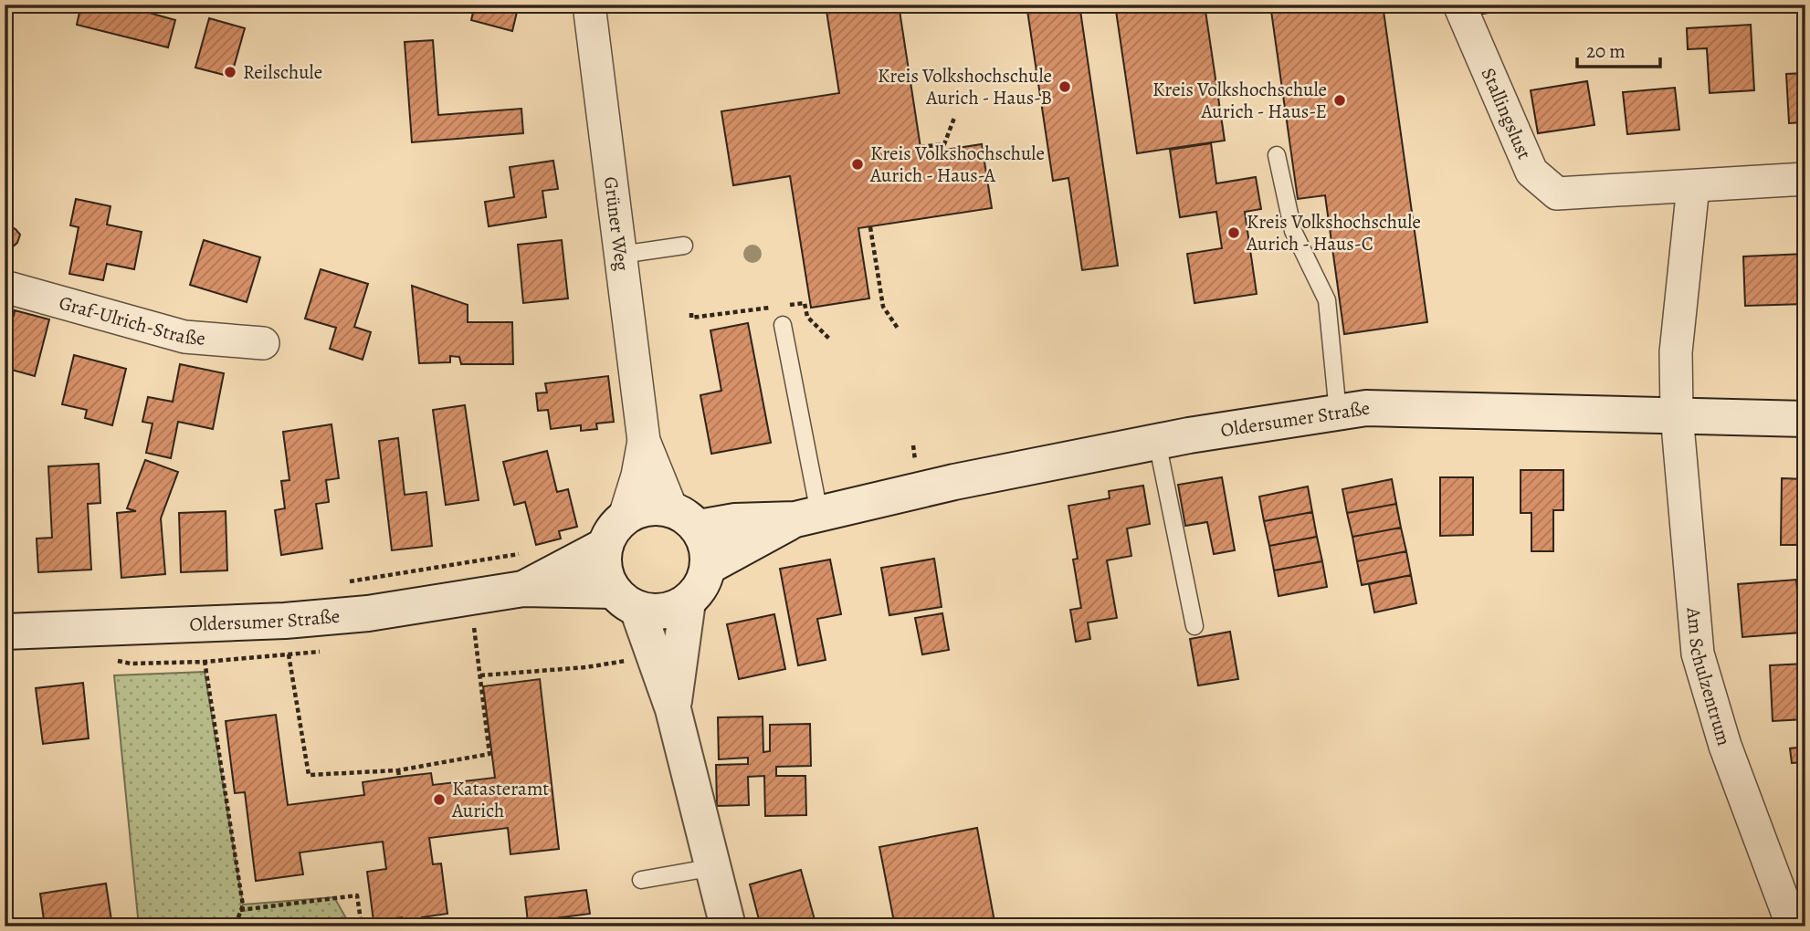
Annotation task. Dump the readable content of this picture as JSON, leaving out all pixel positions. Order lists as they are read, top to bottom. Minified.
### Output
{"streets":{"main road":["Oldersumer Straße"],"street":["Stallingslust","Grüner Weg","Graf-Ulrich-Straße","Am Schulzentrum"]},"crossings":[["Grüner Weg","Oldersumer Straße"],["Oldersumer Straße","Am Schulzentrum"]],"places":["Reilschule","Kreis Volkshochschule Aurich - Haus-B","Kreis Volkshochschule Aurich - Haus-E","Kreis Volkshochschule Aurich - Haus-A","Kreis Volkshochschule Aurich - Haus-C","Katasteramt Aurich"],"scale_bar":"20 m"}
